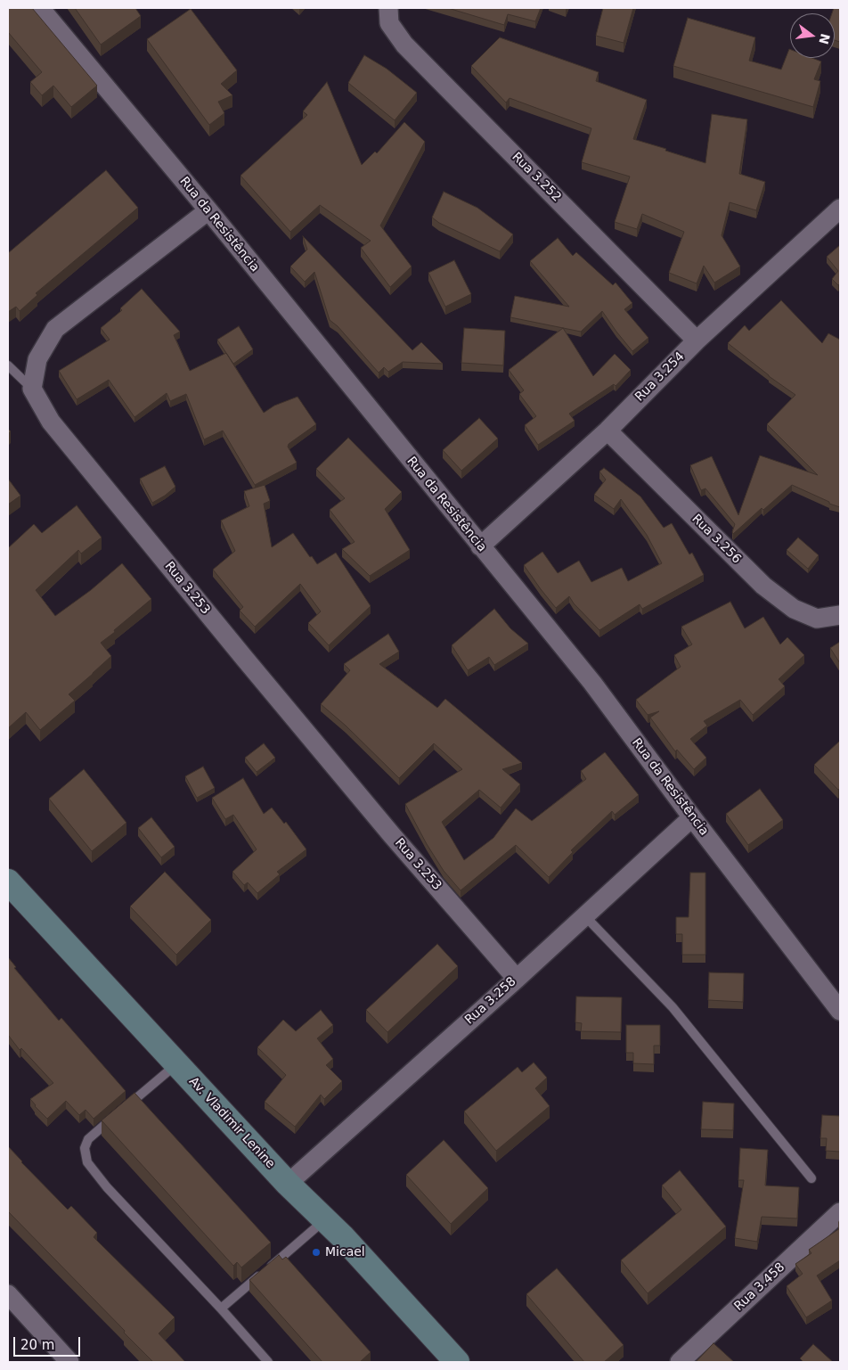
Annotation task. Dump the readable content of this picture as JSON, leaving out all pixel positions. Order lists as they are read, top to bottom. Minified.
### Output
{"streets":{"main road":["Av. Vladimir Lenine"],"street":["Rua 3.252","Rua da Resistência","Rua 3.254","Rua 3.256","Rua 3.253","Rua 3.258","Rua 3.458"]},"crossings":[["Rua 3.252","Rua 3.254"],["Rua da Resistência","Rua 3.254"],["Rua da Resistência","Rua 3.258"],["Rua 3.254","Rua 3.256"],["Rua 3.253","Rua 3.258"],["Rua 3.258","Av. Vladimir Lenine"]],"places":["Micael"],"scale_bar":"20 m","north":"right"}
